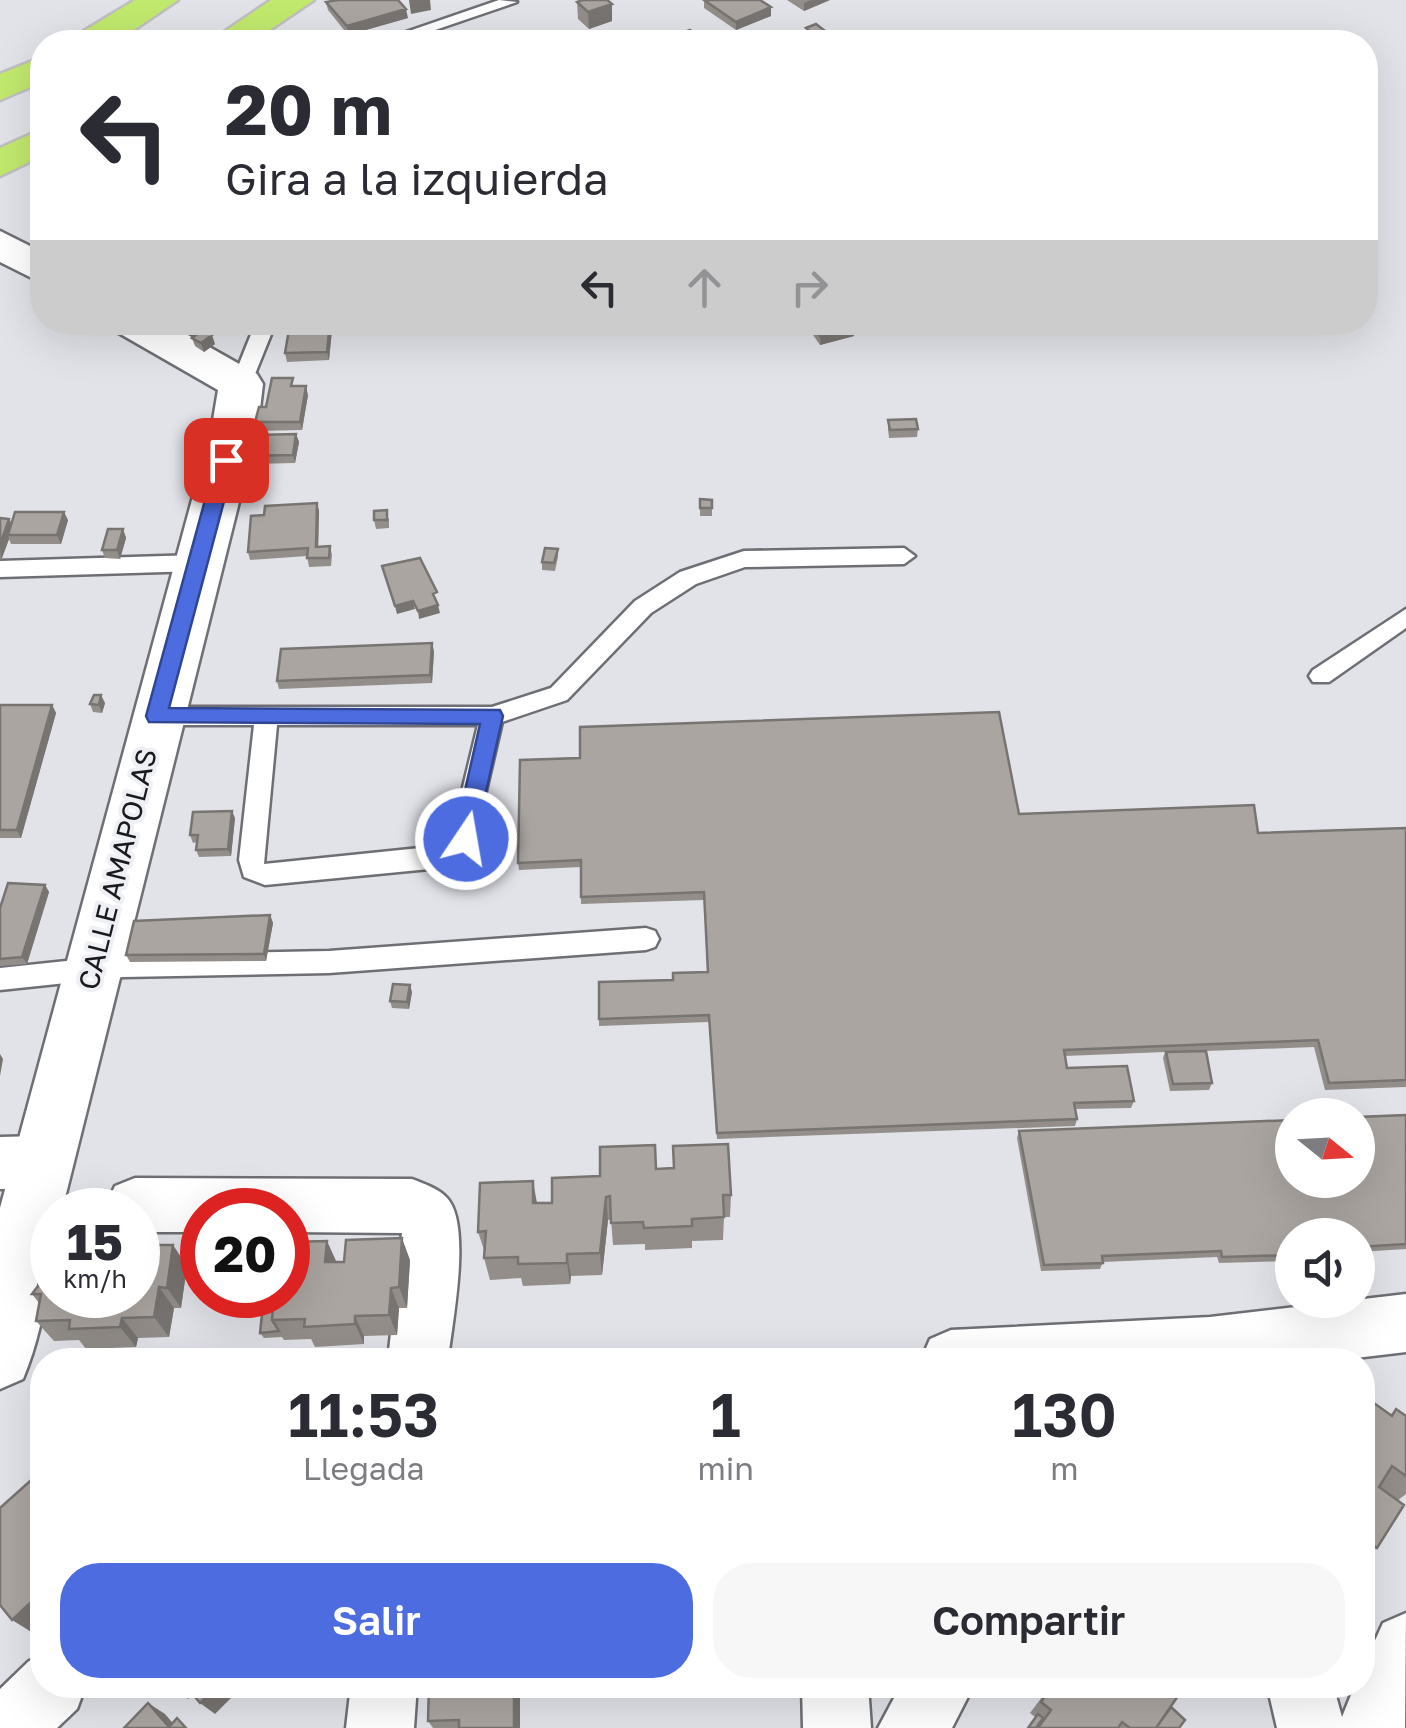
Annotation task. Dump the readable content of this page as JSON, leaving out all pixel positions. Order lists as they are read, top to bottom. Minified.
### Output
{"streets":{"street":["CALLE AMAPOLAS"]},"north":"right","page":{"turn":["20 m","Gira a la izquierda"],"speed":"15 km/h","limit":"20","eta":["11:53","Llegada","1","min","130","m"],"buttons":["Salir","Compartir"]}}
